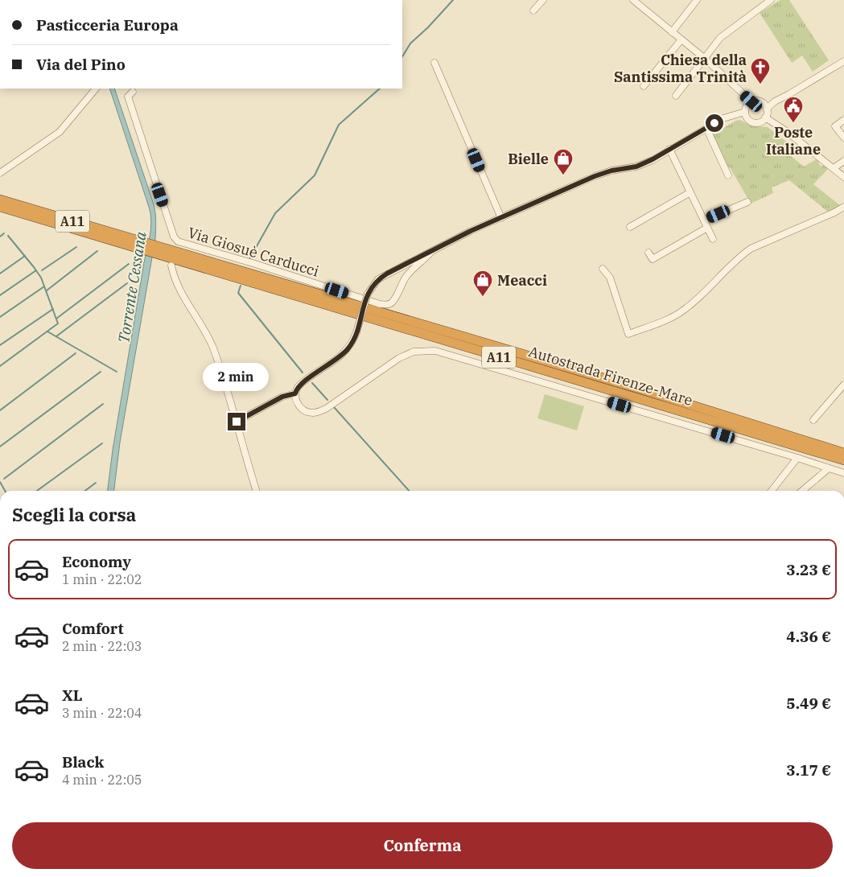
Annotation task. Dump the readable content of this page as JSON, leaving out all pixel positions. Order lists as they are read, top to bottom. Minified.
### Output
{"streets":{"highway":["A11","Autostrada Firenze-Mare"],"street":["Via Giosuè Carducci"]},"water":["Torrente Cessana"],"places":{"church":["Chiesa della Santissima Trinità"],"public building":["Poste Italiane"],"shop":["Bielle","Meacci"]},"page":{"banner":["Pasticceria Europa","Via del Pino"],"bubble":"2 min","heading":"Scegli la corsa","list":[{"name":"Economy","note":"1 min · 22:02","value":"3.23 €"},{"name":"Comfort","note":"2 min · 22:03","value":"4.36 €"},{"name":"XL","note":"3 min · 22:04","value":"5.49 €"},{"name":"Black","note":"4 min · 22:05","value":"3.17 €"}],"buttons":"Conferma"}}
